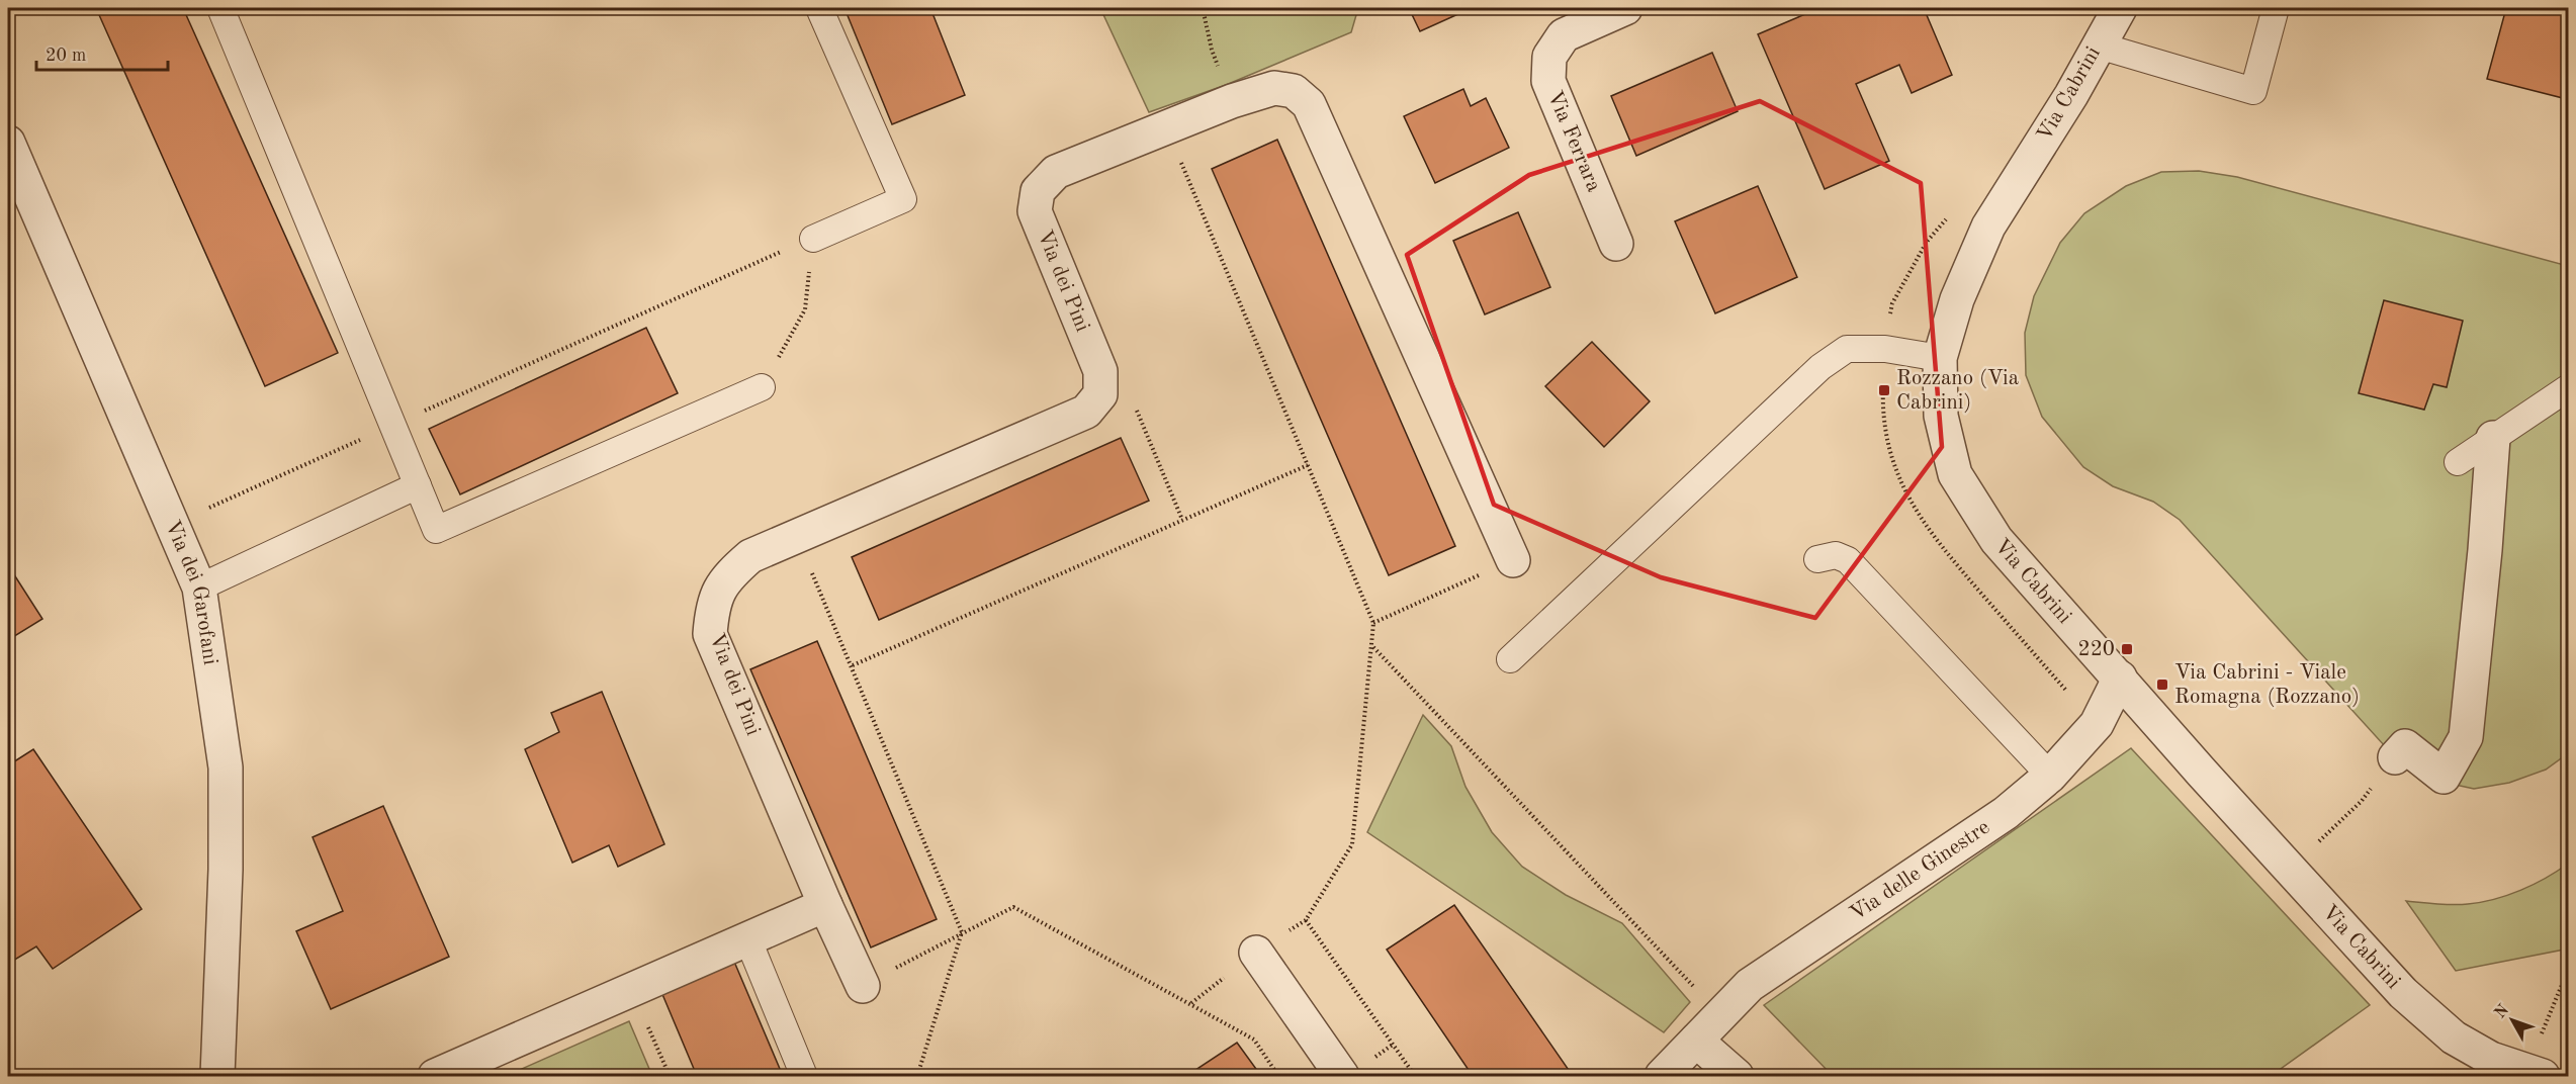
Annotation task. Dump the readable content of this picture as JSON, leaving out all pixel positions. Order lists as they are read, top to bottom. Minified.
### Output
{"streets":{"street":["Via Cabrini","Via Ferrara","Via dei Pini","Via dei Garofani","Via delle Ginestre"]},"crossings":[["Via Cabrini","Via delle Ginestre"]],"places":{"transit":["Rozzano (Via Cabrini)","220","Via Cabrini - Viale Romagna (Rozzano)"]},"scale_bar":"20 m","north":"top left"}
